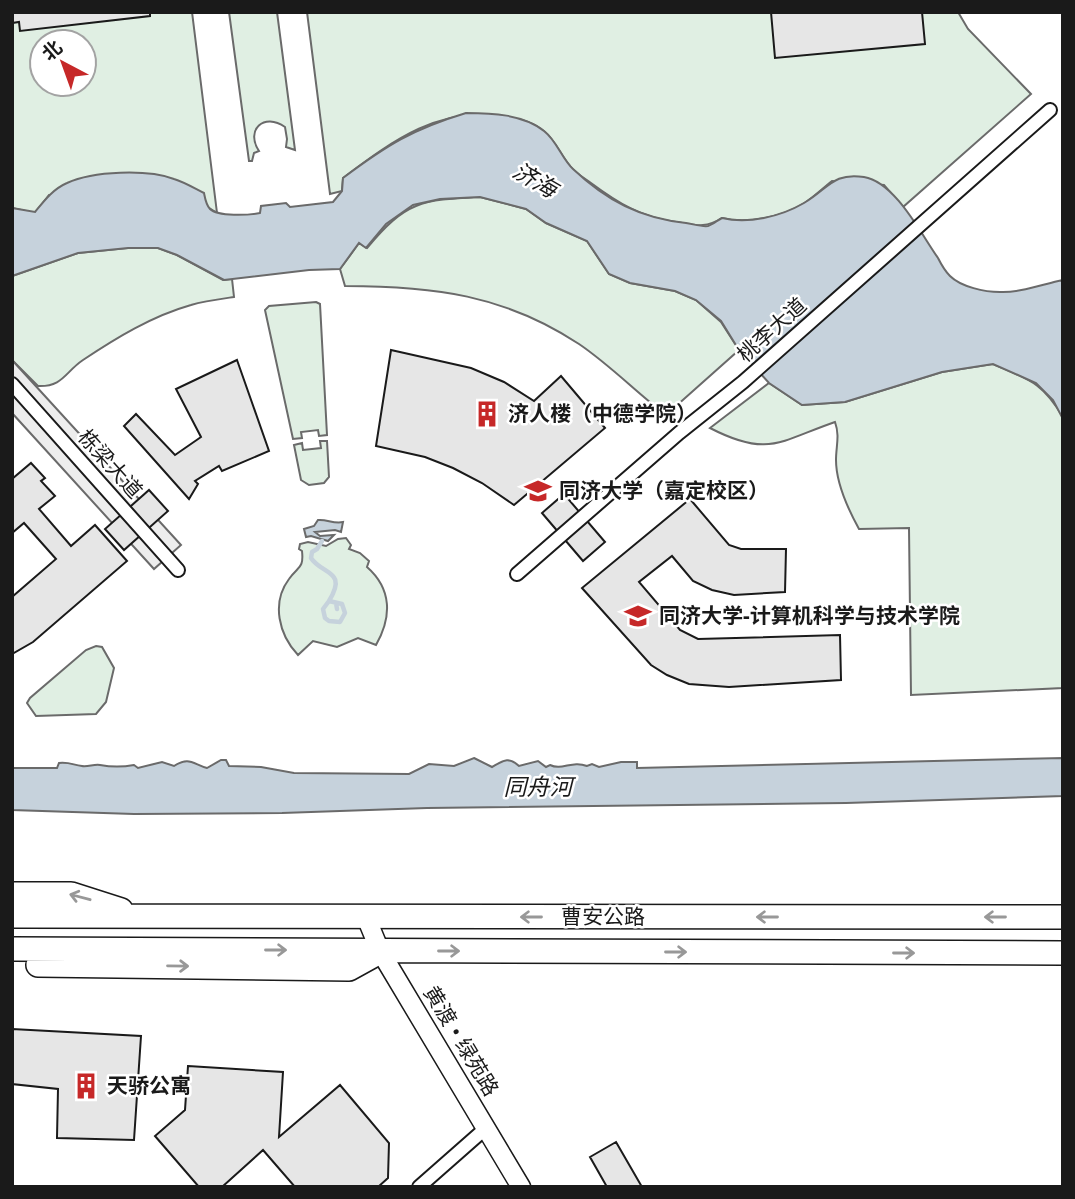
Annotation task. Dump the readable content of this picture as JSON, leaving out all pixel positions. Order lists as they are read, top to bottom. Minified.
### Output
{"streets":{"highway":["曹安公路"],"street":["桃李大道","栋梁大道","黄渡 • 绿苑路"]},"crossings":[["曹安公路","黄渡 • 绿苑路"]],"water":["济海","同舟河"],"places":{"building":["济人楼（中德学院）","天骄公寓"],"school or university":["同济大学（嘉定校区）","同济大学-计算机科学与技术学院"]},"north":"top left"}
